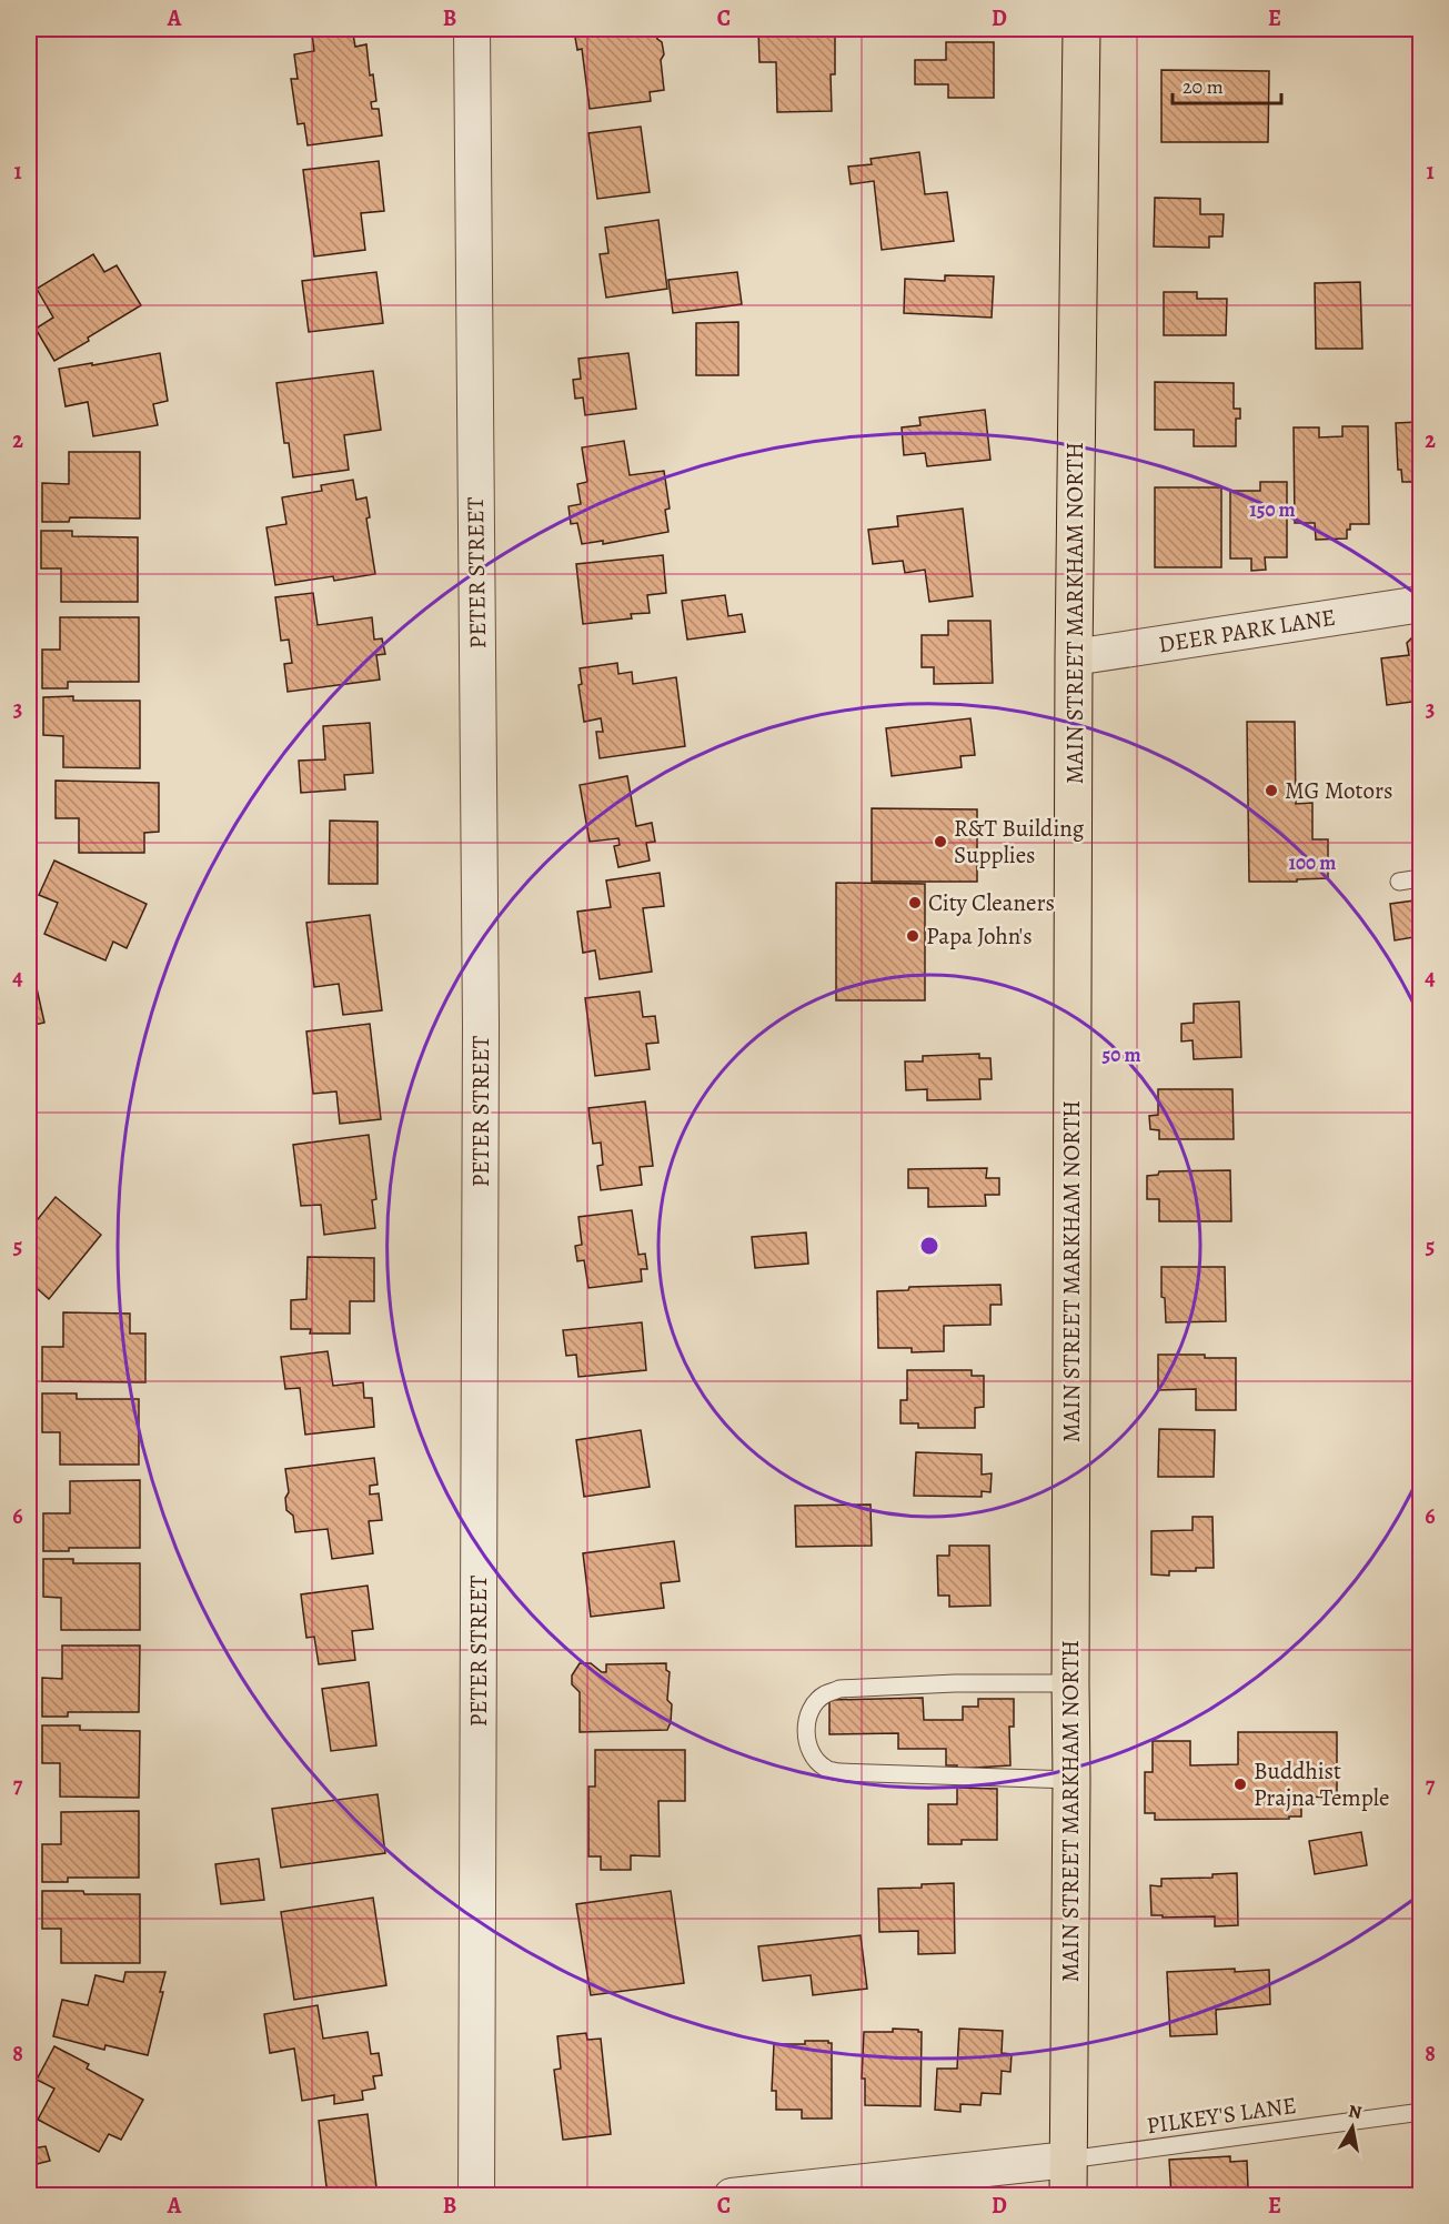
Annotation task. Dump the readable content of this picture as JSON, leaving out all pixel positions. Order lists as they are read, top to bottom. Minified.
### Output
{"streets":{"main road":["MAIN STREET MARKHAM NORTH"],"street":["PETER STREET","DEER PARK LANE"],"lane":["PILKEY'S LANE"]},"crossings":[["MAIN STREET MARKHAM NORTH","DEER PARK LANE"],["MAIN STREET MARKHAM NORTH","PILKEY'S LANE"]],"places":["MG Motors","R&T Building Supplies","City Cleaners","Papa John's","Buddhist Prajna Temple"],"scale_bar":"20 m","north":"top","grid":{"columns":["A","B","C","D","E"],"rows":["1","2","3","4","5","6","7","8"]},"rings":["150 m","100 m","50 m"]}
